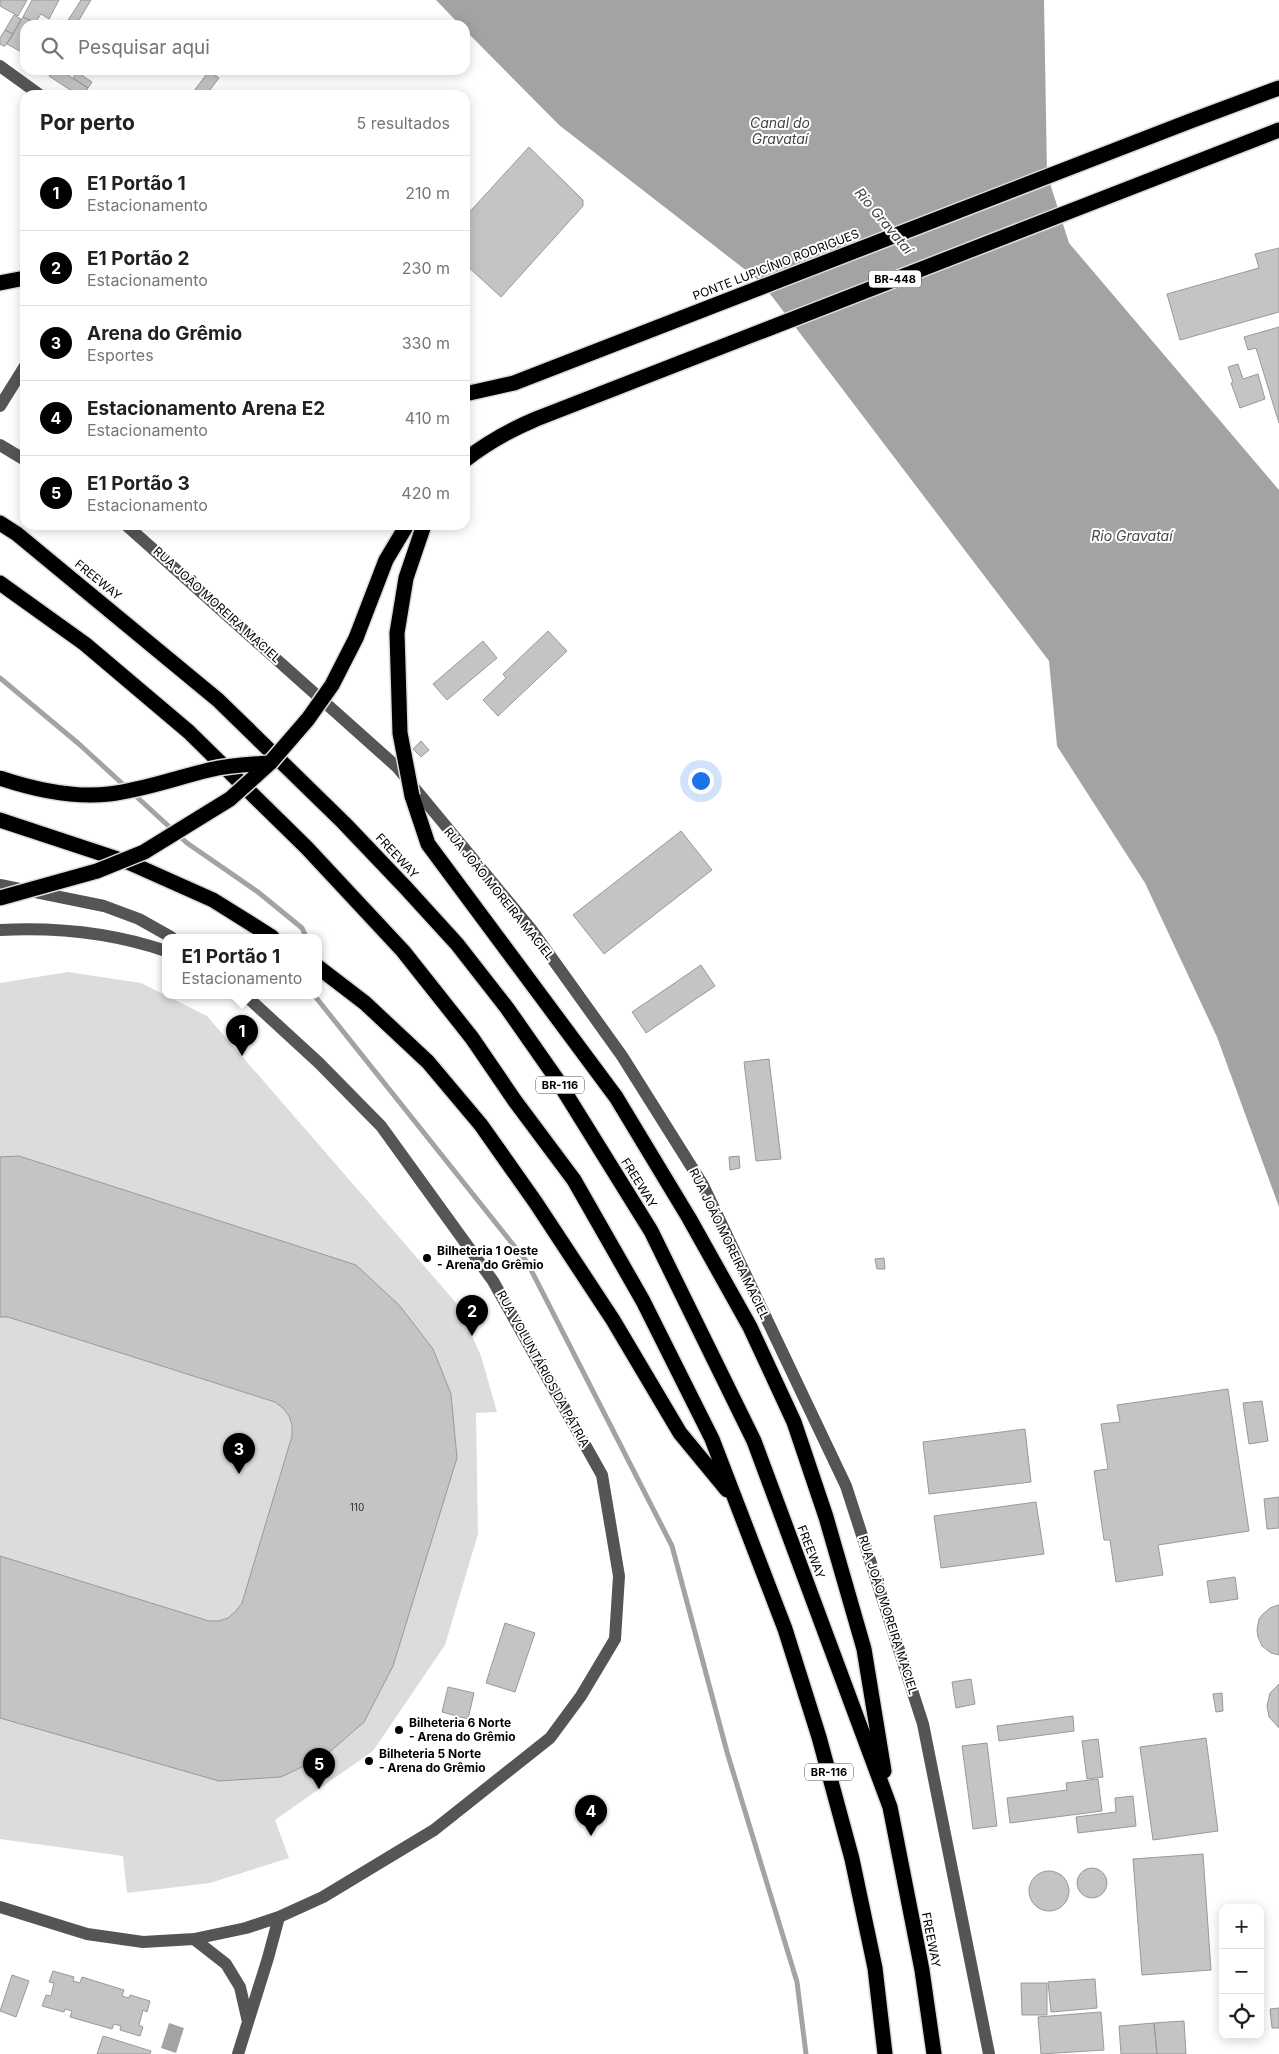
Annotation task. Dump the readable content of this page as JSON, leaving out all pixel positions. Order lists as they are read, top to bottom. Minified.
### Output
{"streets":{"highway":["PONTE LUPICÍNIO RODRIGUES","BR-448","FREEWAY","BR-116"],"street":["RUA JOÃO MOREIRA MACIEL","RUA VOLUNTÁRIOS DA PÁTRIA"]},"water":["Canal do Gravataí","Rio Gravataí"],"places":["Bilheteria 1 Oeste - Arena do Grêmio","Bilheteria 6 Norte - Arena do Grêmio","Bilheteria 5 Norte - Arena do Grêmio"],"house_numbers":["110"],"page":{"search":"Pesquisar aqui","heading":["Por perto","5 resultados"],"list":[{"mark":"1","name":"E1 Portão 1","note":"Estacionamento","value":"210 m"},{"mark":"2","name":"E1 Portão 2","note":"Estacionamento","value":"230 m"},{"mark":"3","name":"Arena do Grêmio","note":"Esportes","value":"330 m"},{"mark":"4","name":"Estacionamento Arena E2","note":"Estacionamento","value":"410 m"},{"mark":"5","name":"E1 Portão 3","note":"Estacionamento","value":"420 m"}],"popup":["E1 Portão 1","Estacionamento"],"pins":["1","2","3","5","4"],"map_buttons":["+","−"]}}
